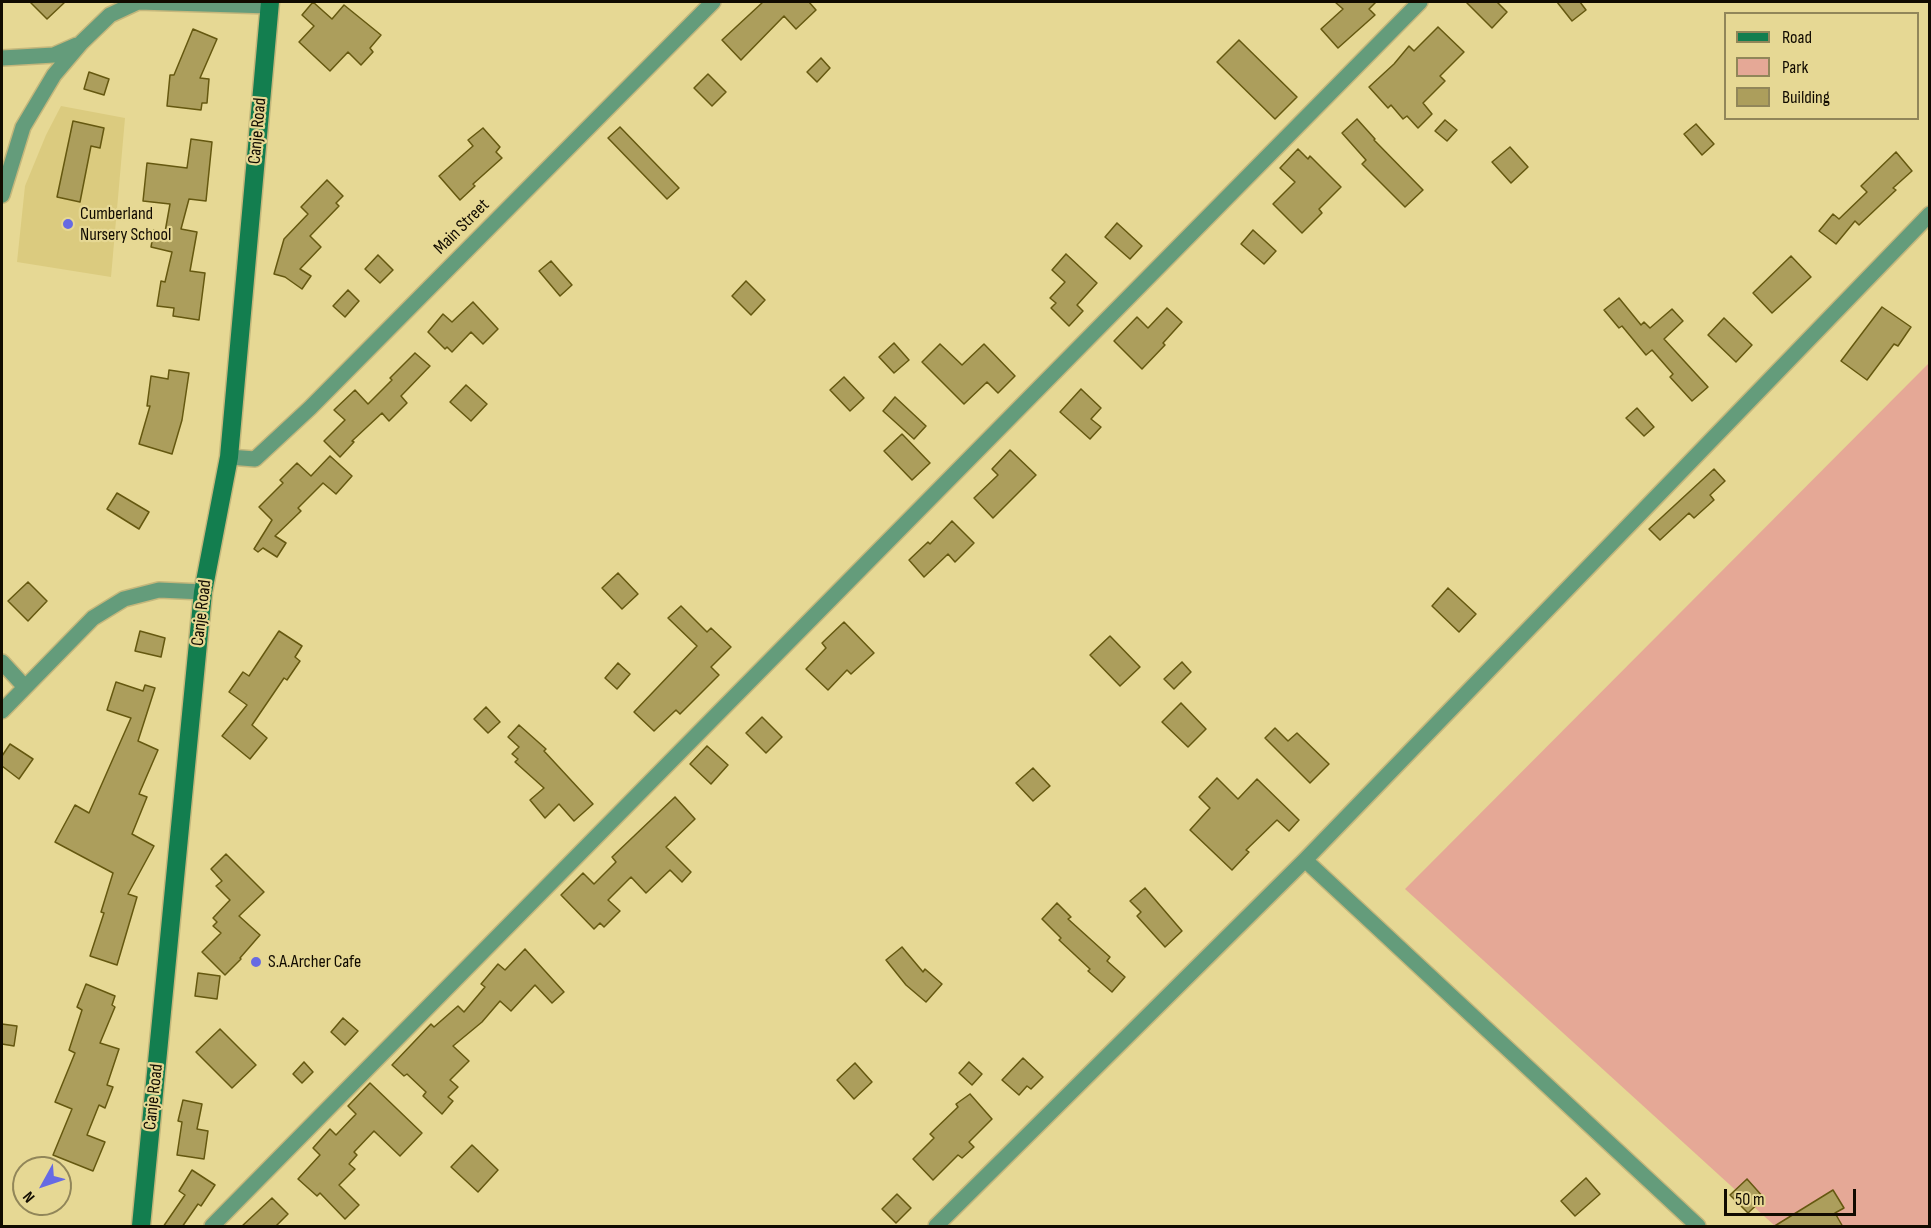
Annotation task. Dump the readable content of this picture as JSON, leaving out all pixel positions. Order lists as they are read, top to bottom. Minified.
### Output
{"streets":{"street":["Canje Road","Main Street"]},"crossings":[["Canje Road","Main Street"]],"places":["Cumberland Nursery School","S.A.Archer Cafe"],"legend":["Road","Park","Building"],"scale_bar":"50 m","north":"bottom left"}
